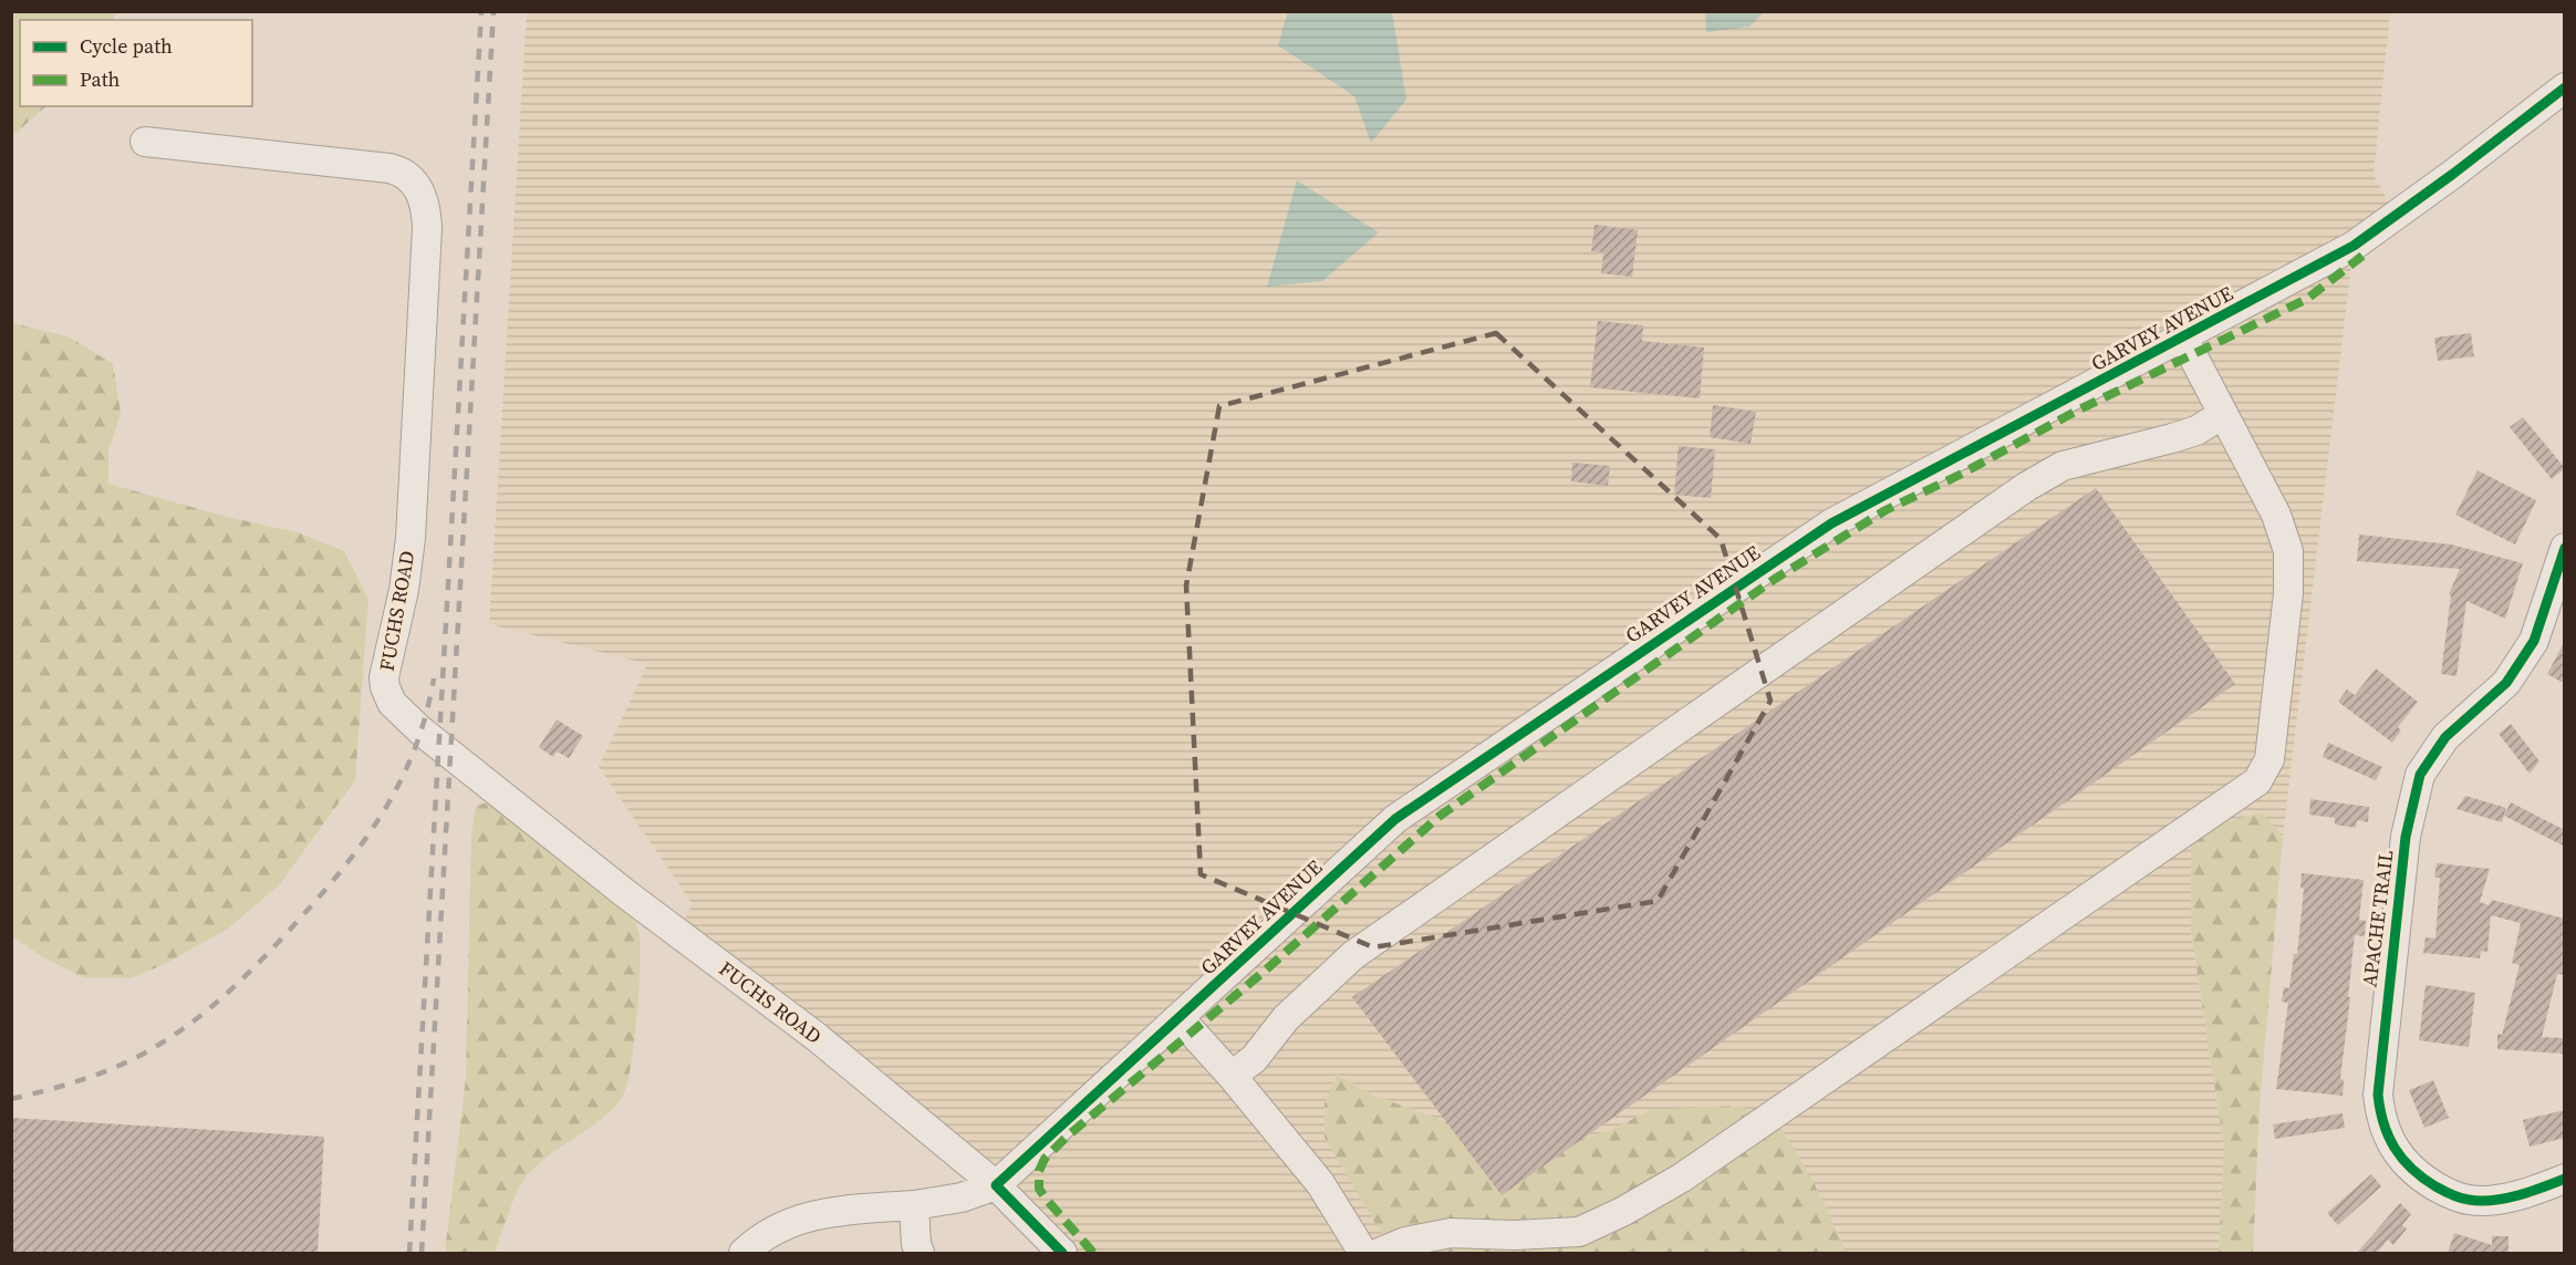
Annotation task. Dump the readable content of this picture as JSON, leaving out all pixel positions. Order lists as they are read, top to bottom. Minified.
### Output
{"streets":{"street":["GARVEY AVENUE","FUCHS ROAD","APACHE TRAIL"]},"crossings":[["GARVEY AVENUE","FUCHS ROAD"]],"legend":["Cycle path","Path"]}
